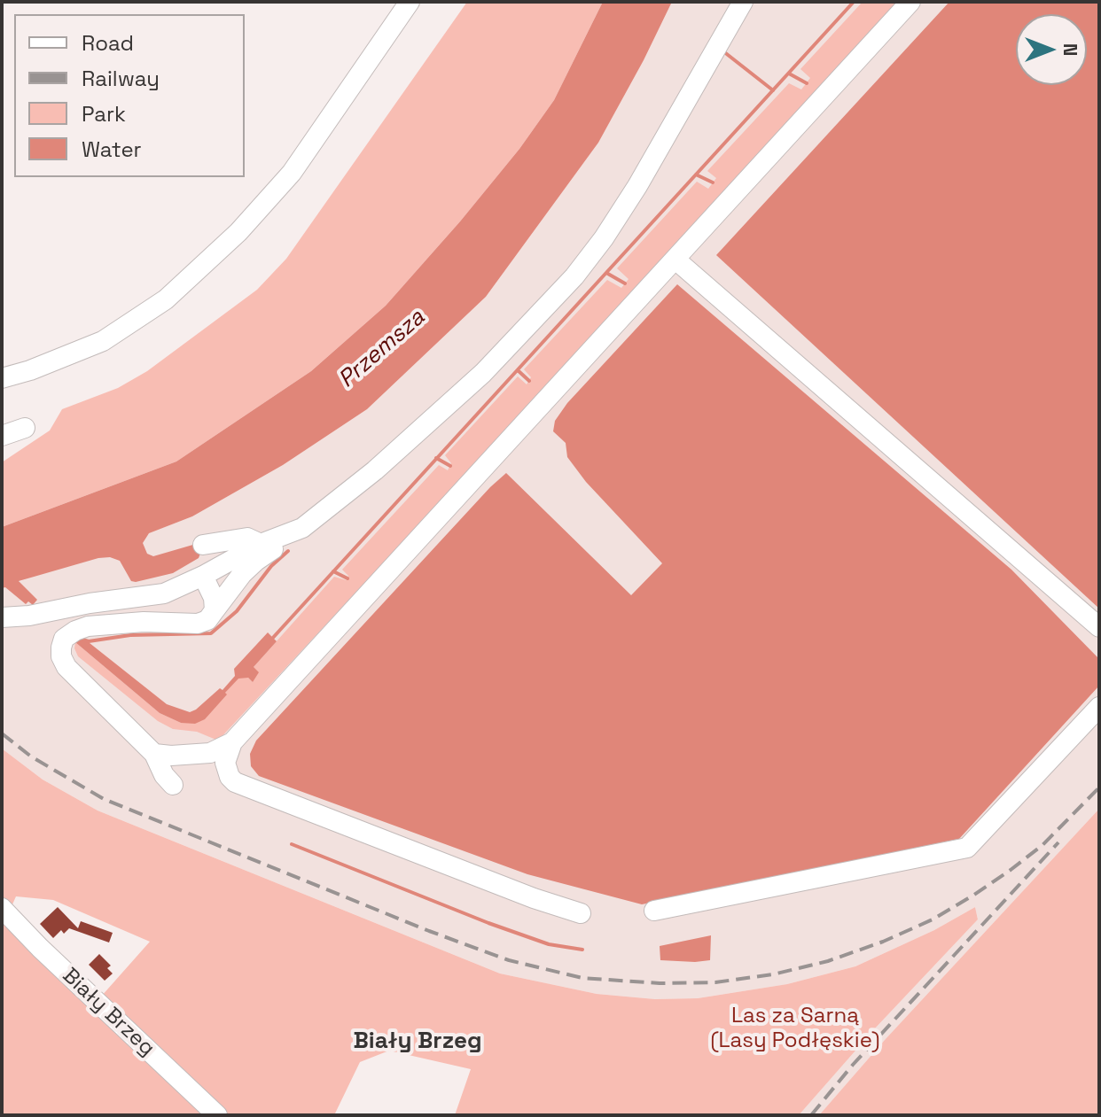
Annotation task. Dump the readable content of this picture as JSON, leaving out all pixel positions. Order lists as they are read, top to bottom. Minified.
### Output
{"streets":{"lane":["Biały Brzeg"]},"districts":["Biały Brzeg"],"water":["Przemsza"],"parks":["Las za Sarną (Lasy Podłęskie)"],"legend":["Road","Railway","Park","Water"],"north":"right"}
